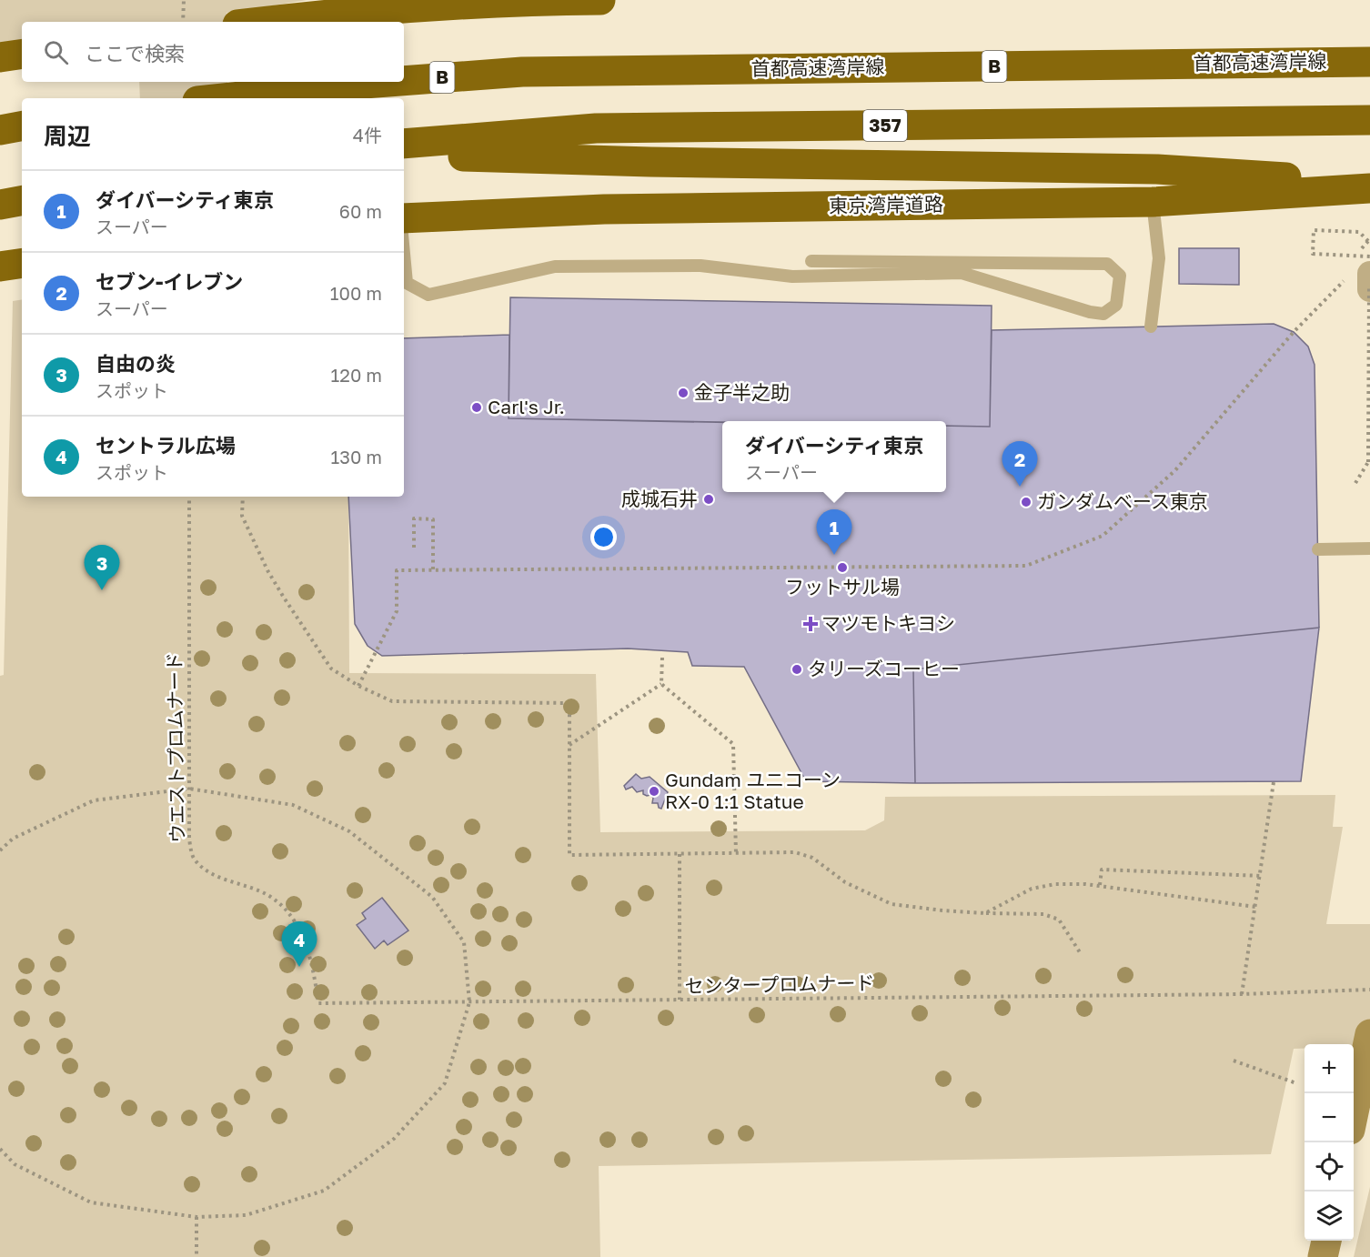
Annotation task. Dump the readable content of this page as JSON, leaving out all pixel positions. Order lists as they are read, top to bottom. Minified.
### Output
{"streets":{"highway":["首都高速湾岸線","B","357","東京湾岸道路"],"path":["ウエストプロムナード","センタープロムナード"]},"crossings":[["ウエストプロムナード","センタープロムナード"]],"places":{"other":["金子半之助","Carl's Jr.","成城石井","ガンダムベース東京","フットサル場","タリーズコーヒー","Gundam ユニコーン RX-0 1:1 Statue"],"health":["マツモトキヨシ"]},"page":{"search":"ここで検索","heading":["周辺","4件"],"list":[{"mark":"1","name":"ダイバーシティ東京","note":"スーパー","value":"60 m"},{"mark":"2","name":"セブン-イレブン","note":"スーパー","value":"100 m"},{"mark":"3","name":"自由の炎","note":"スポット","value":"120 m"},{"mark":"4","name":"セントラル広場","note":"スポット","value":"130 m"}],"popup":["ダイバーシティ東京","スーパー"],"pins":["2","1","3","4"],"map_buttons":["+","−"]}}
